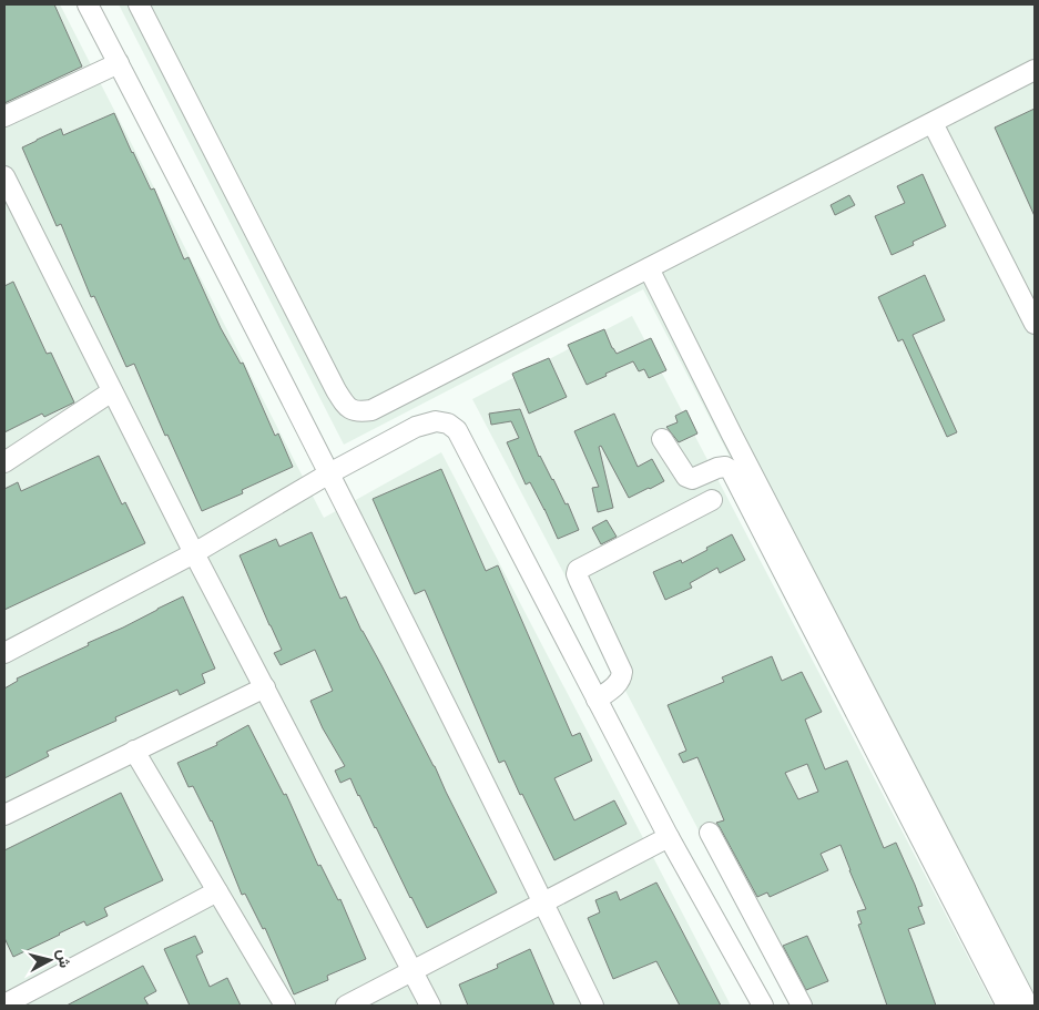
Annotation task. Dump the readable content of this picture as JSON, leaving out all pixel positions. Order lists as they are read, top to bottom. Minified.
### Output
{"north":"right"}
